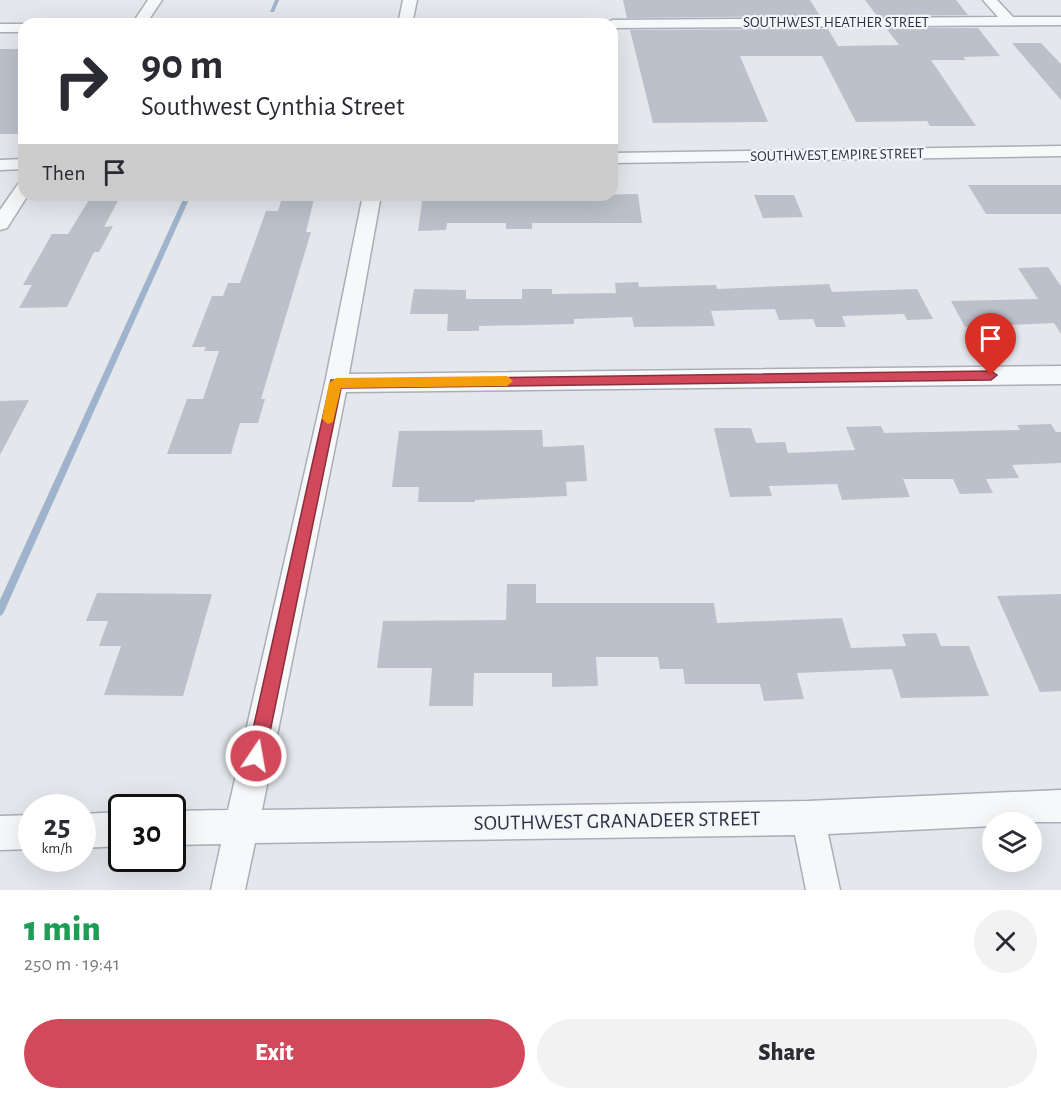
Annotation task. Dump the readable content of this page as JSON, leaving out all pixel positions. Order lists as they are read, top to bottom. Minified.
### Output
{"streets":{"street":["SOUTHWEST HEATHER STREET","SOUTHWEST EMPIRE STREET","SOUTHWEST GRANADEER STREET"]},"page":{"turn":["90 m","Southwest Cynthia Street"],"then":"Then","speed":"25 km/h","limit":"30","heading":["1 min","250 m · 19:41"],"buttons":["Exit","Share"]}}
